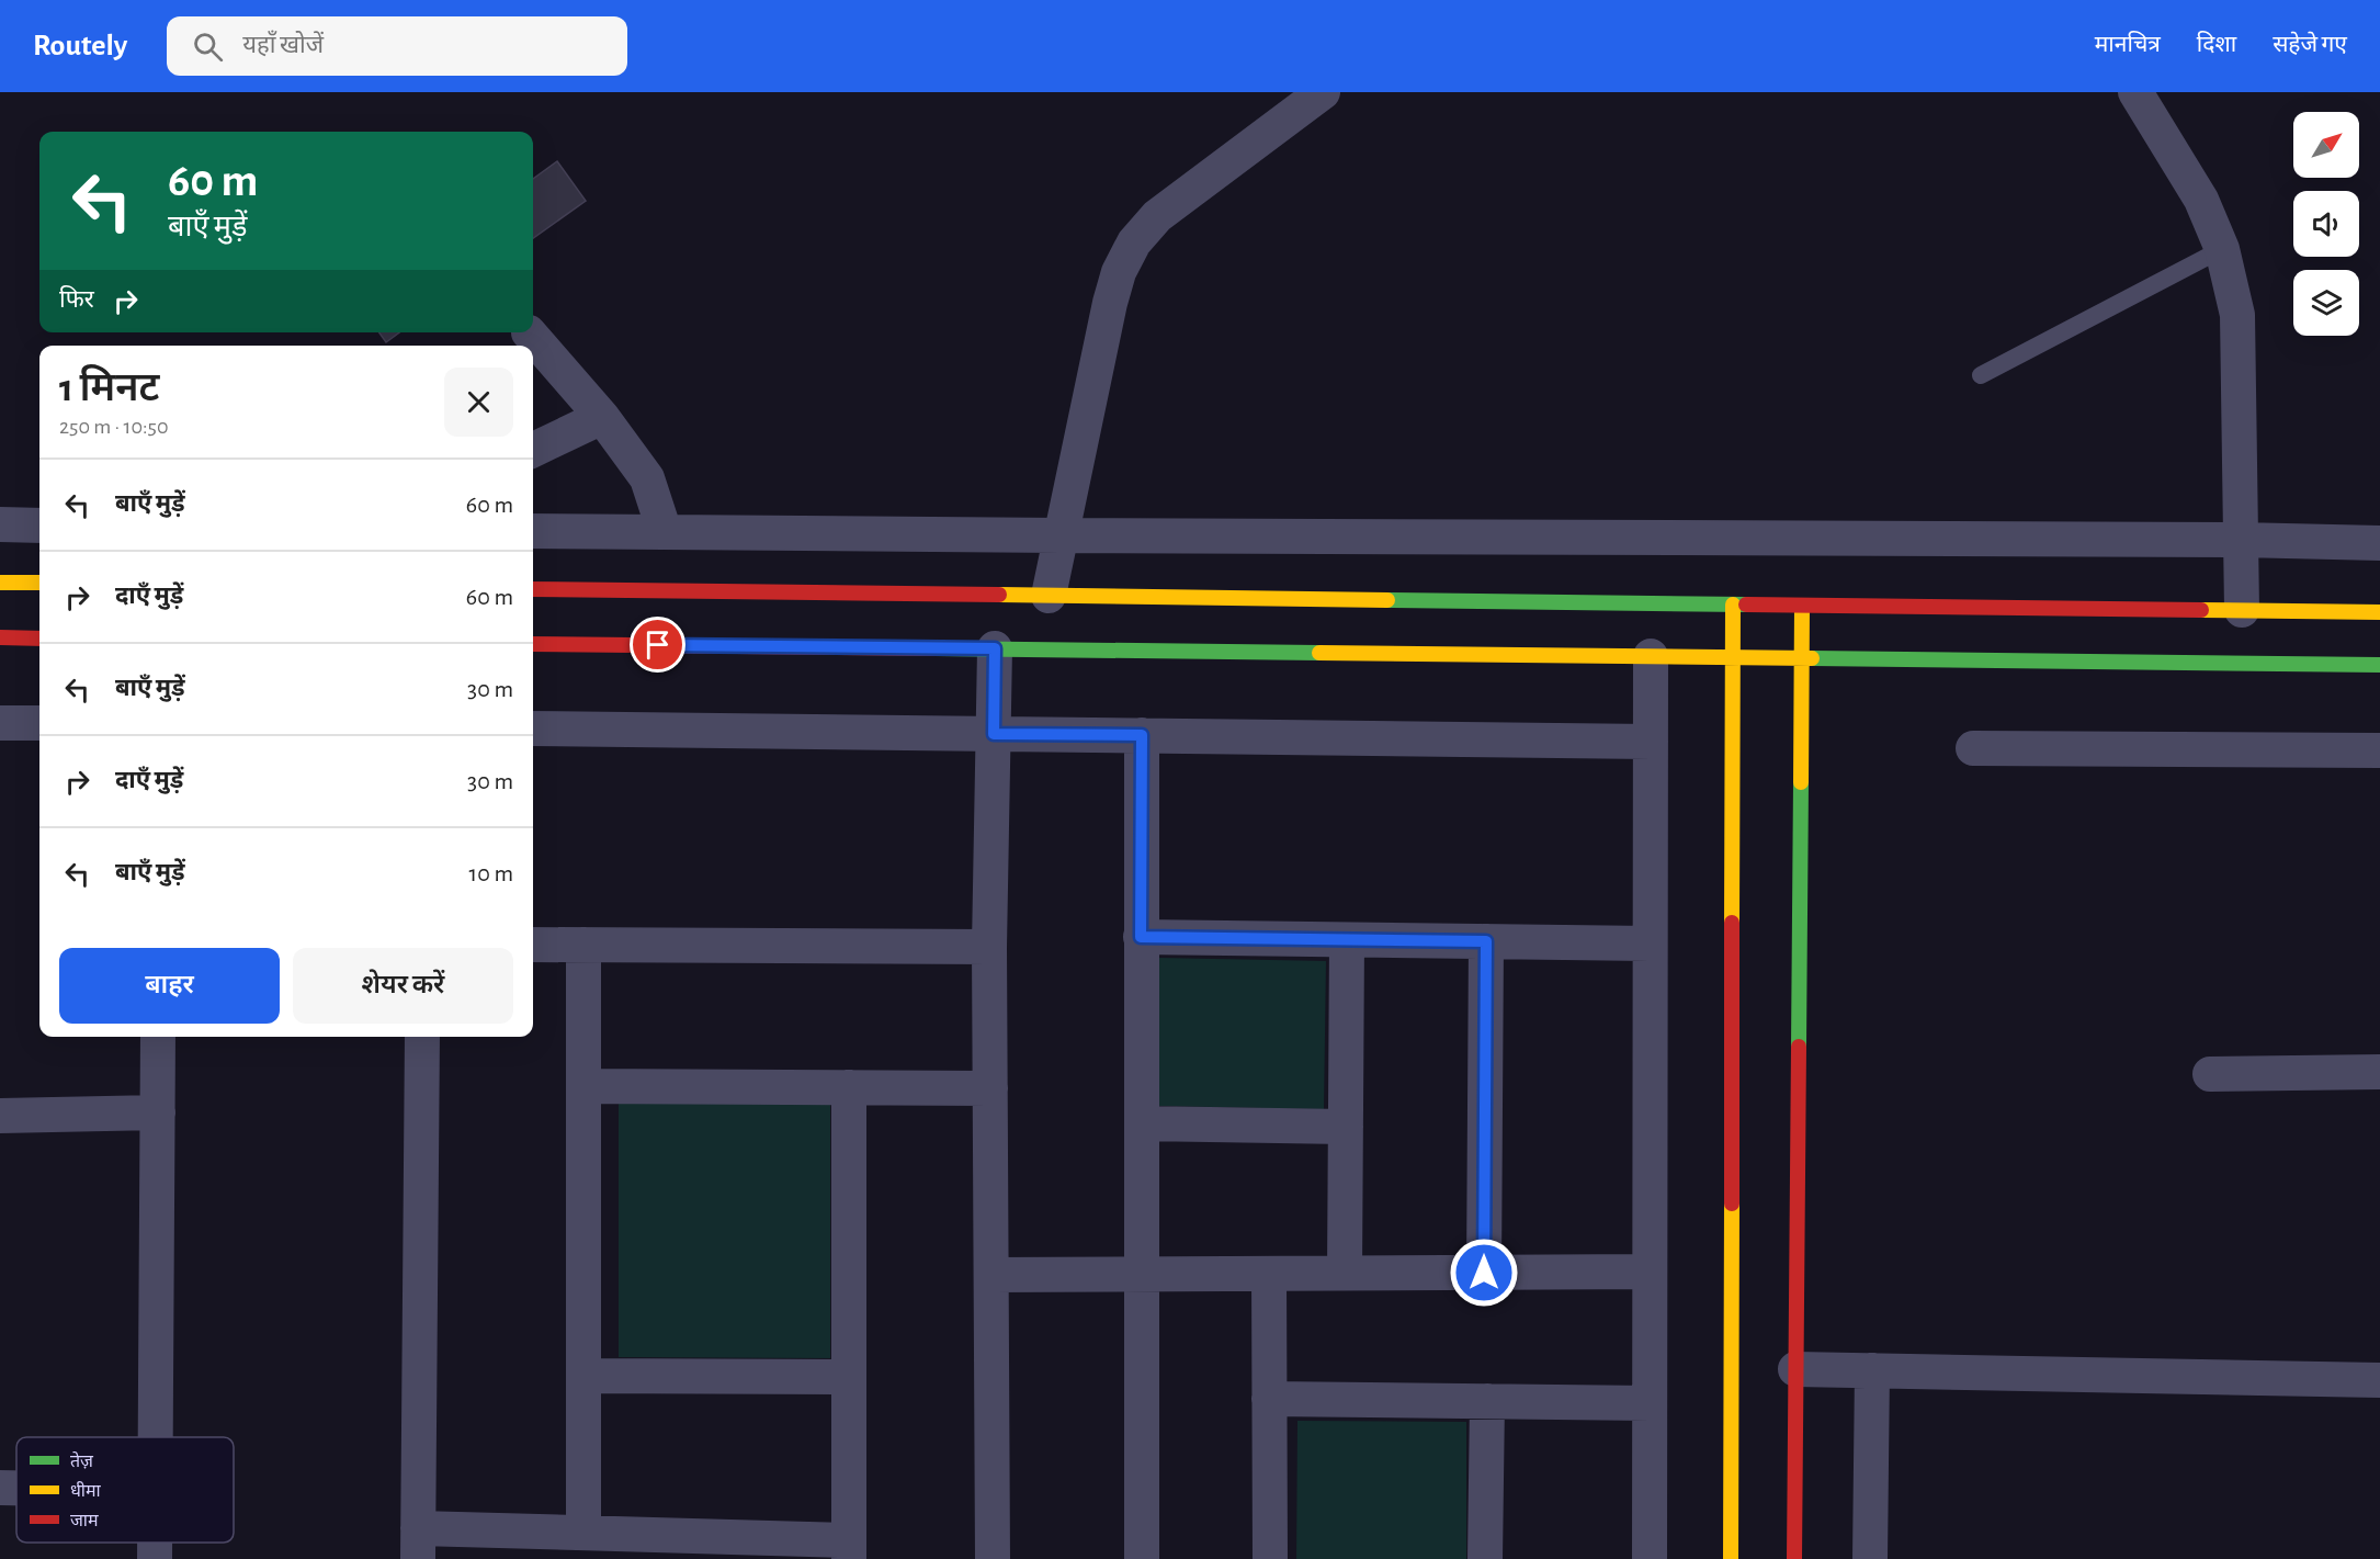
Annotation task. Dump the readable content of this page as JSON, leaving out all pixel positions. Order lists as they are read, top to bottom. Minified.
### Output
{"legend":["तेज़","धीमा","जाम"],"north":"top right","page":{"header":"Routely","search":"यहाँ खोजें","nav":["मानचित्र","दिशा","सहेजे गए"],"turn":["60 m","बाएँ मुड़ें"],"then":"फिर","heading":["1 मिनट","250 m · 10:50"],"list":[{"name":"बाएँ मुड़ें","value":"60 m"},{"name":"दाएँ मुड़ें","value":"60 m"},{"name":"बाएँ मुड़ें","value":"30 m"},{"name":"दाएँ मुड़ें","value":"30 m"},{"name":"बाएँ मुड़ें","value":"10 m"}],"buttons":["बाहर","शेयर करें"]}}
